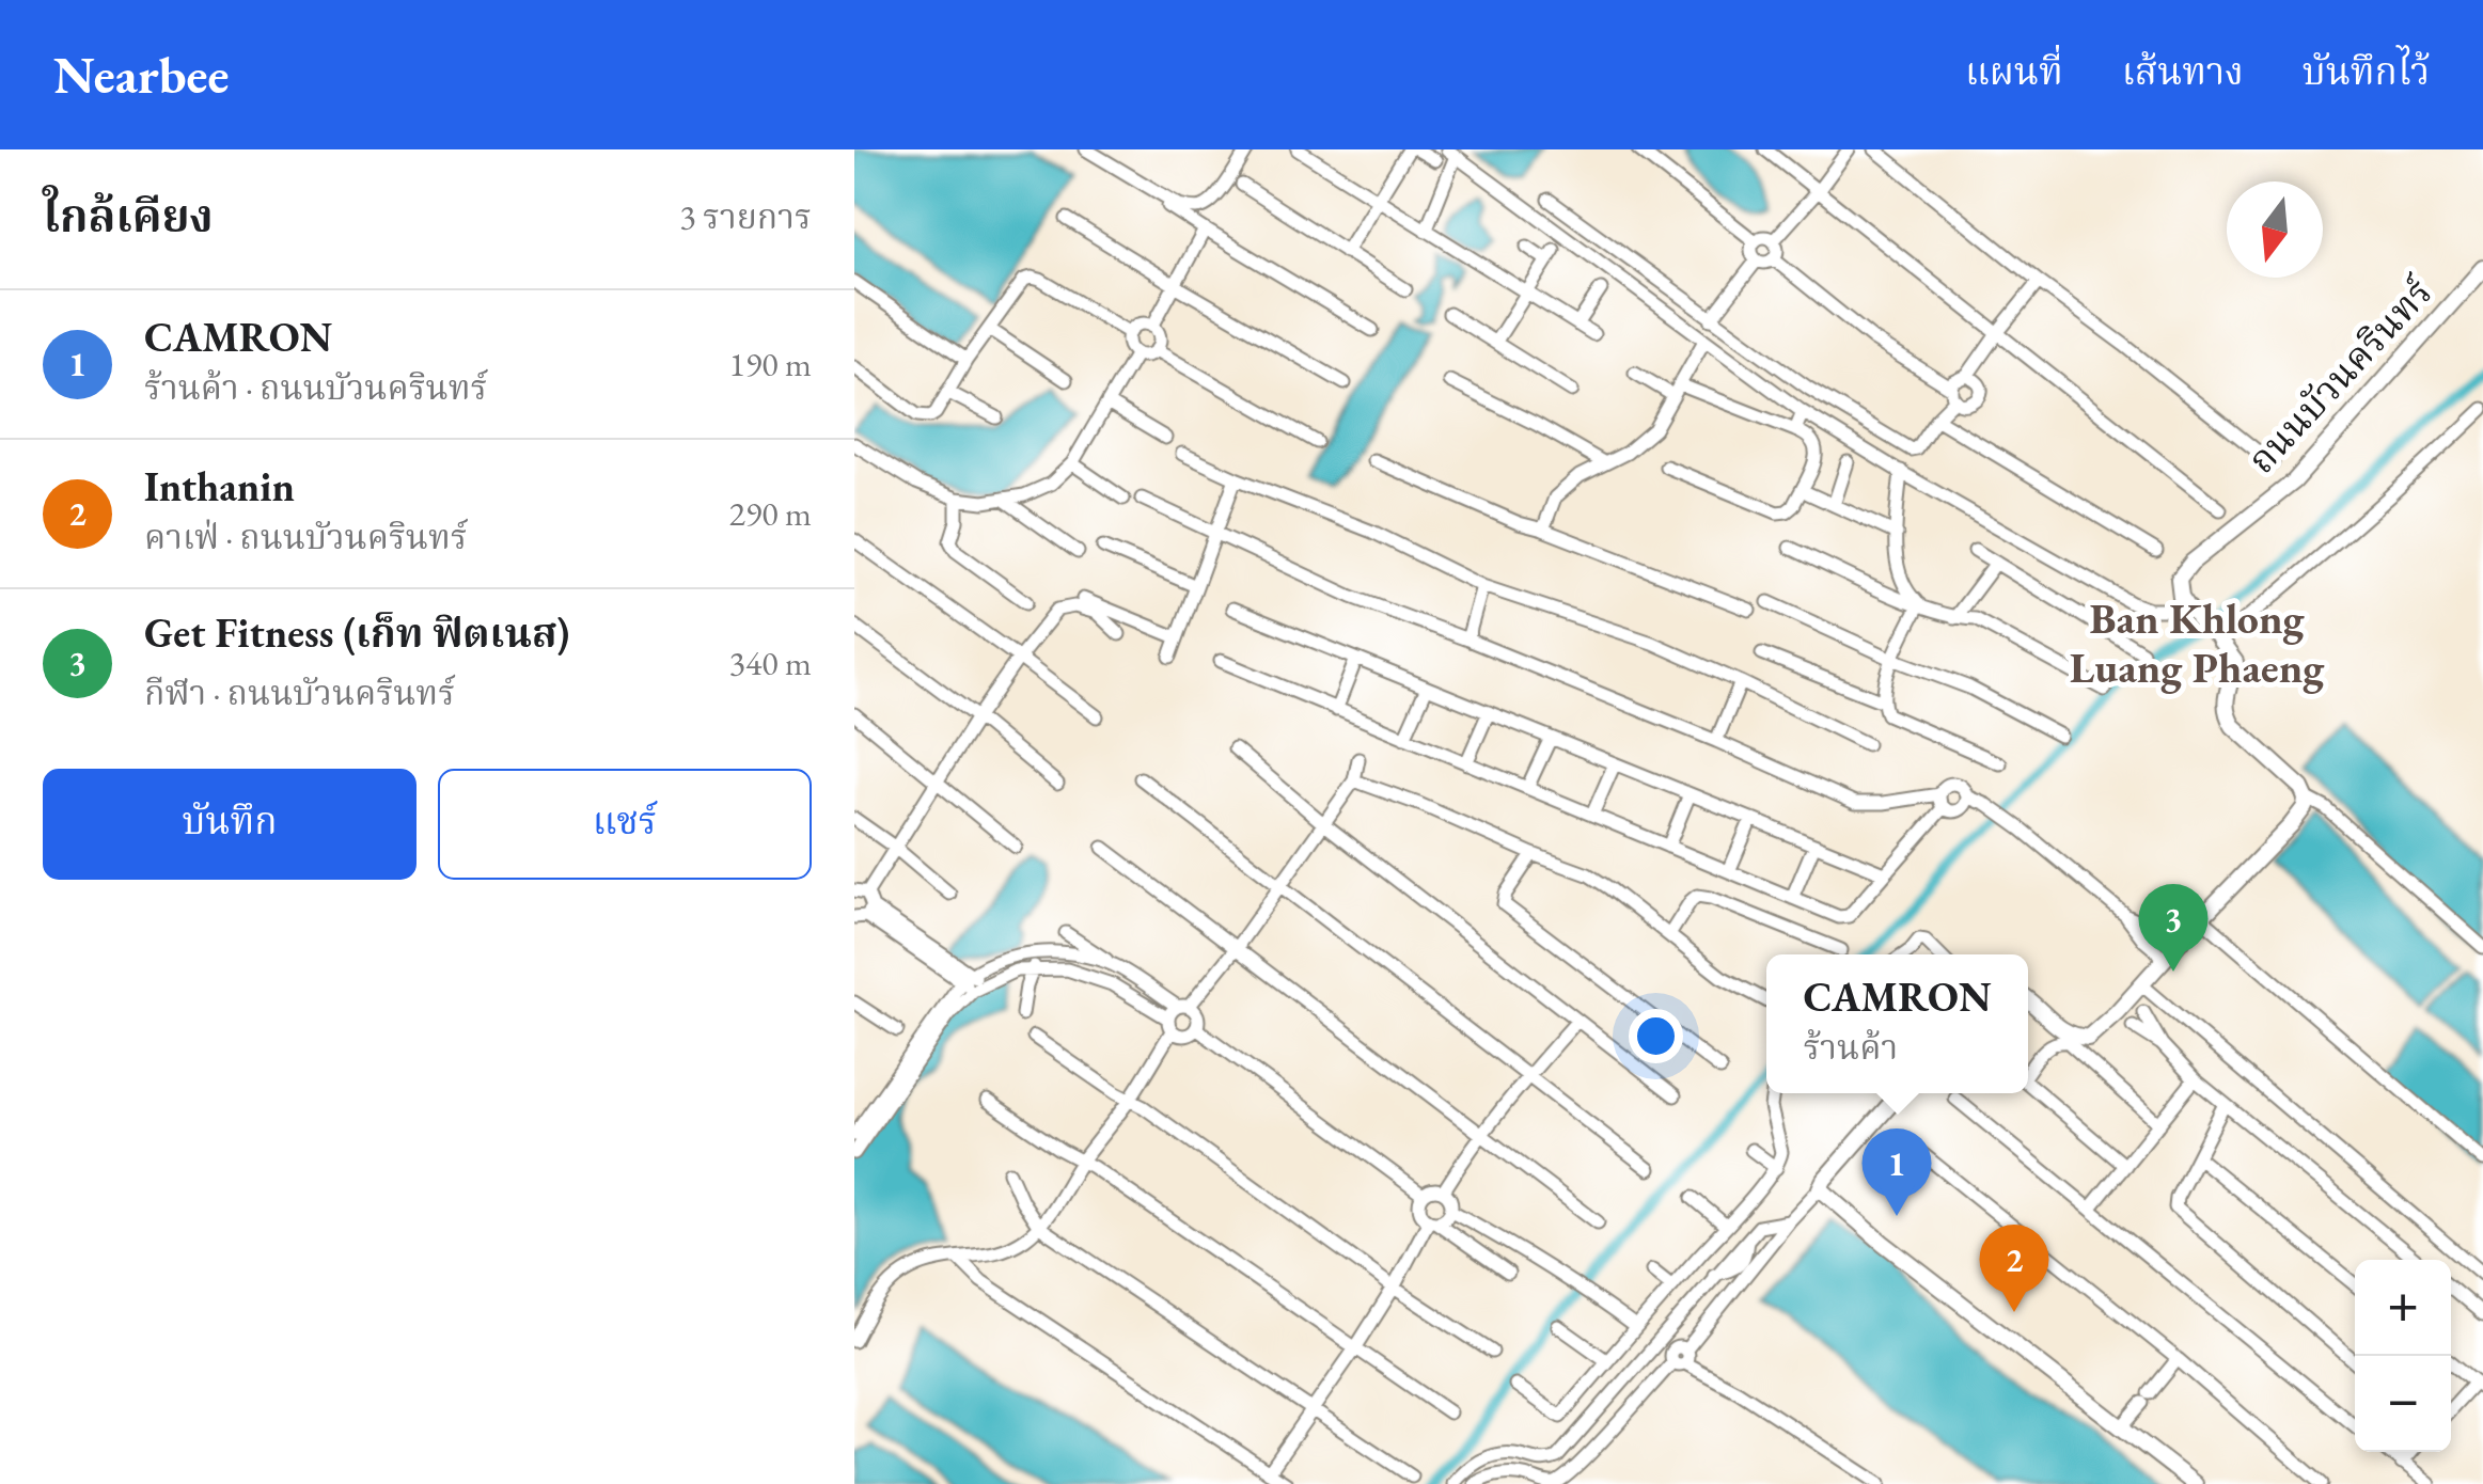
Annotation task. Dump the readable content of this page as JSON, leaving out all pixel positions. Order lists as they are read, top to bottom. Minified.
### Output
{"streets":{"street":["ถนนบัวนครินทร์"]},"districts":["Ban Khlong Luang Phaeng"],"north":"bottom","page":{"header":"Nearbee","nav":["แผนที่","เส้นทาง","บันทึกไว้"],"heading":["ใกล้เคียง","3 รายการ"],"list":[{"mark":"1","name":"CAMRON","note":"ร้านค้า · ถนนบัวนครินทร์","value":"190 m"},{"mark":"2","name":"Inthanin","note":"คาเฟ่ · ถนนบัวนครินทร์","value":"290 m"},{"mark":"3","name":"Get Fitness (เก็ท ฟิตเนส)","note":"กีฬา · ถนนบัวนครินทร์","value":"340 m"}],"buttons":["บันทึก","แชร์"],"pins":["3","1","2"],"popup":["CAMRON","ร้านค้า"],"map_buttons":["+","−"]}}
